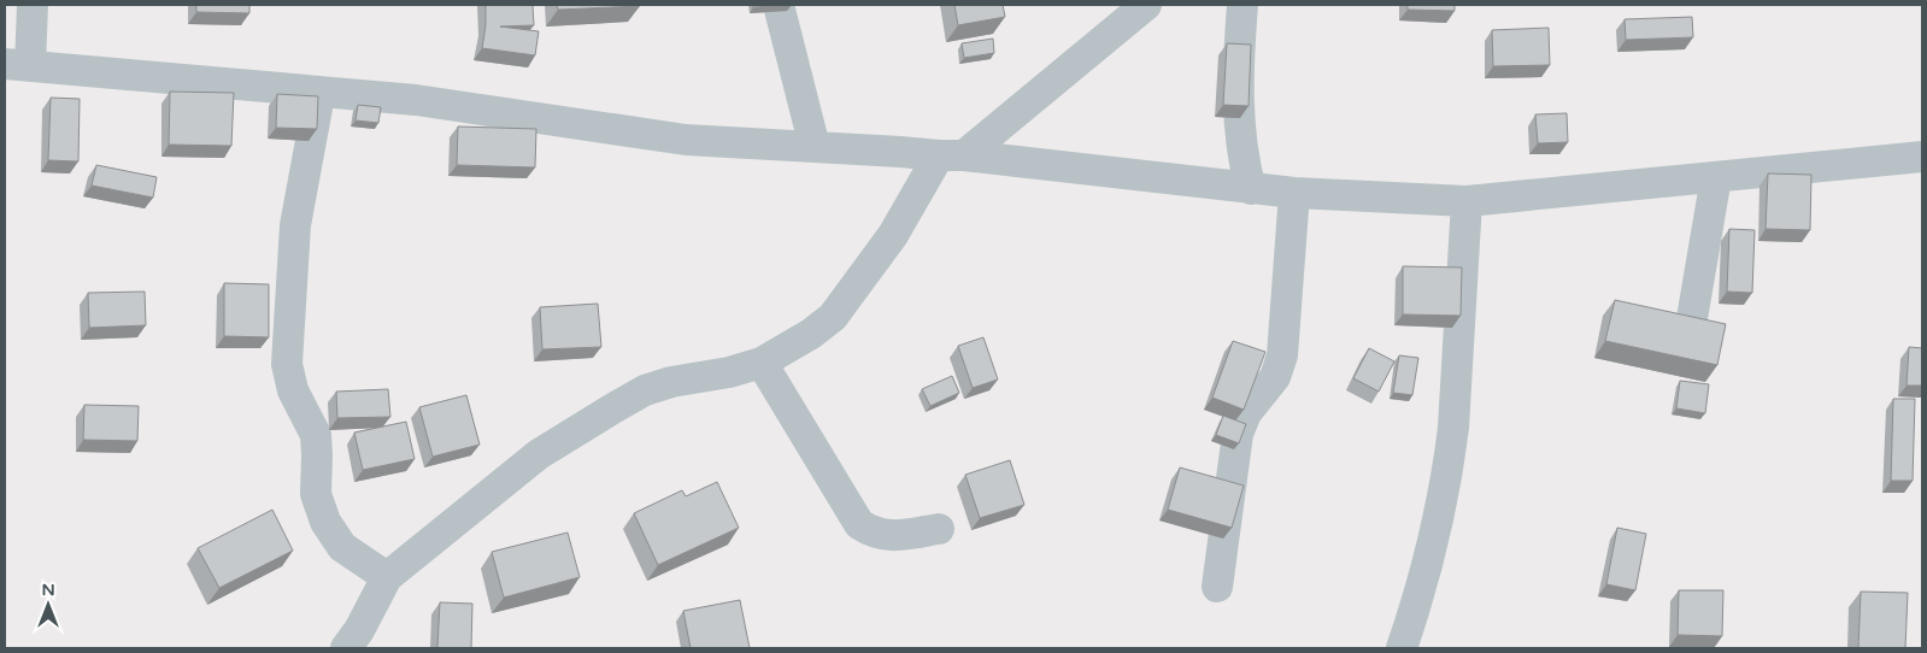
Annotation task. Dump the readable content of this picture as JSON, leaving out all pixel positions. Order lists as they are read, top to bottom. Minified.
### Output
{"north":"top"}
